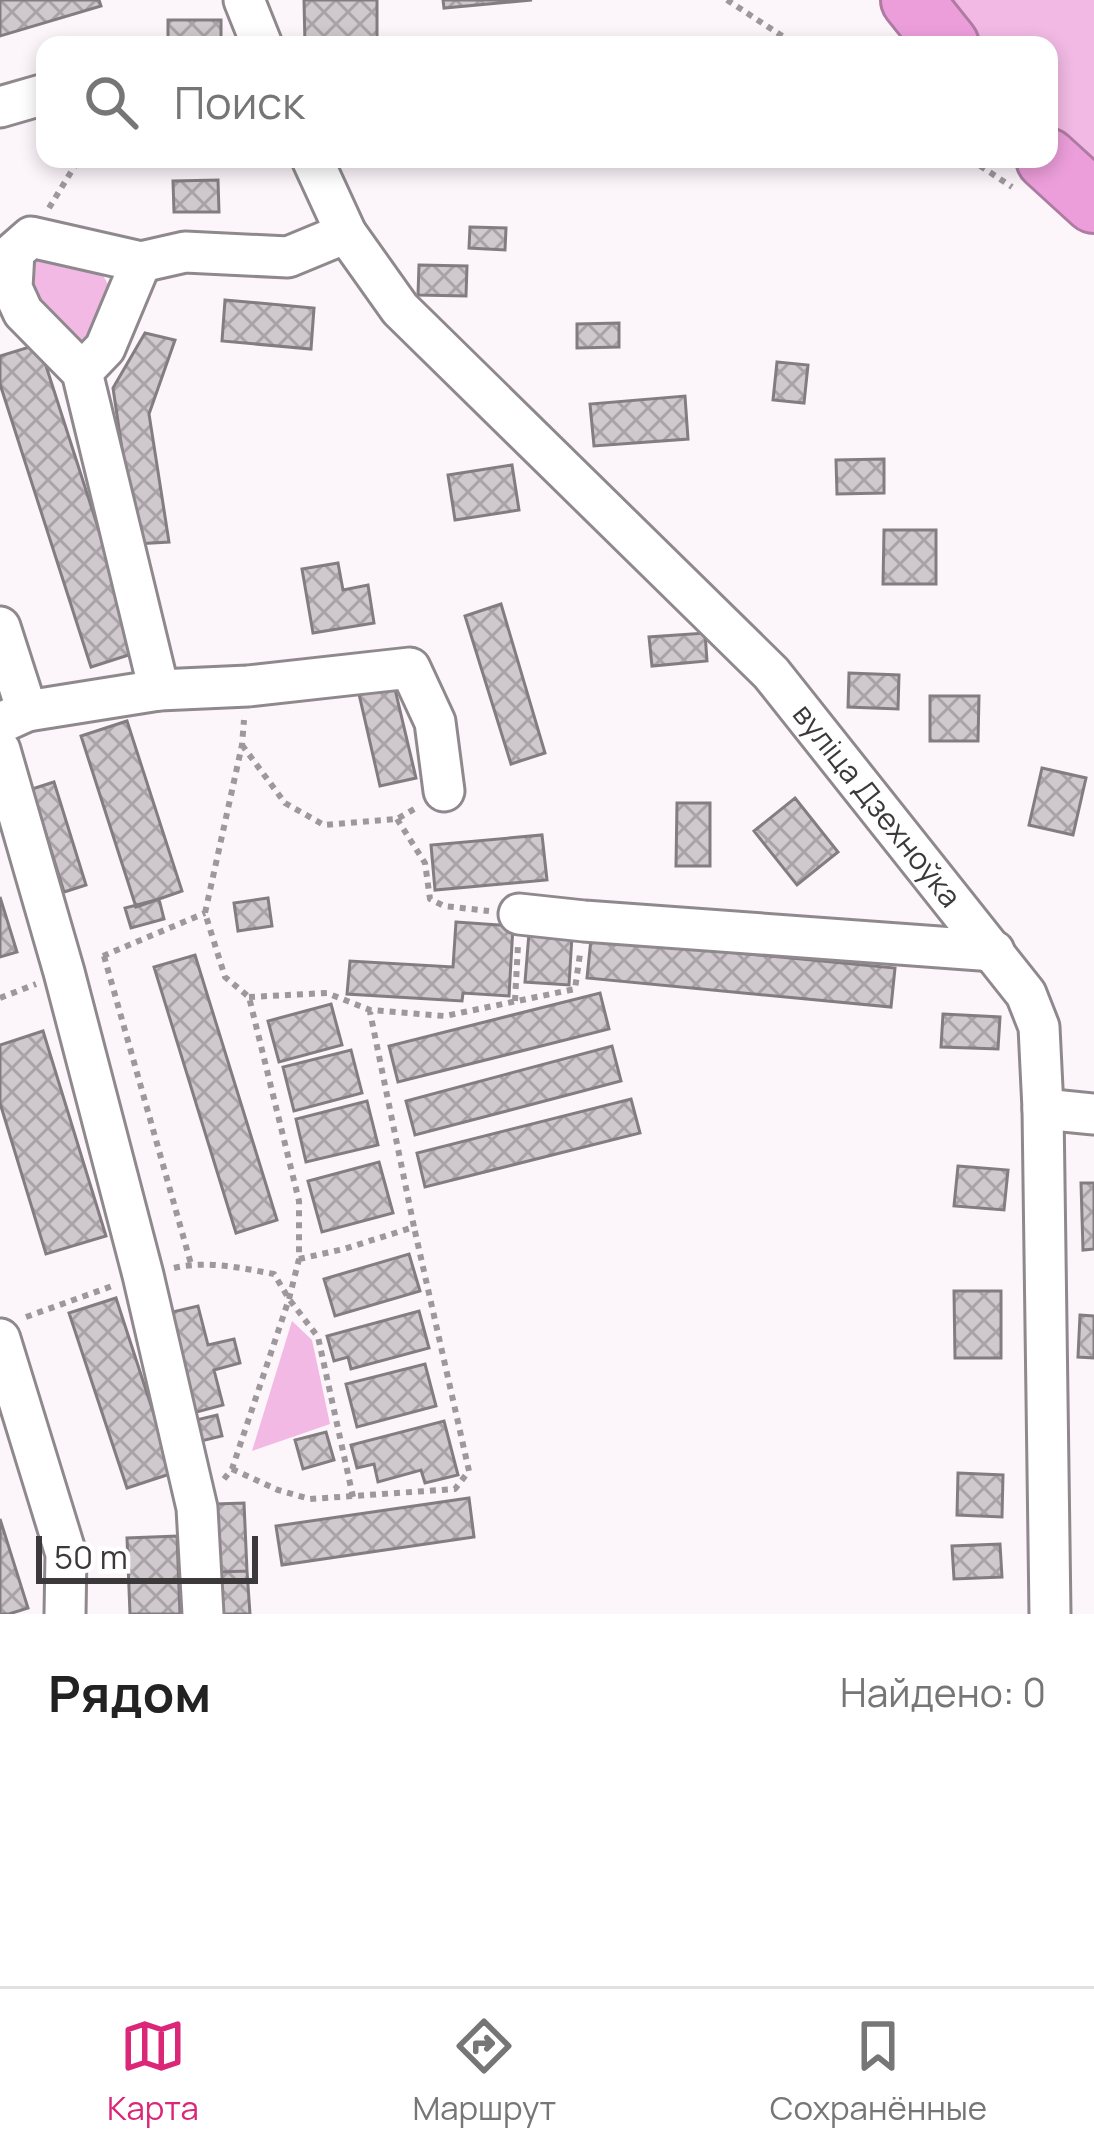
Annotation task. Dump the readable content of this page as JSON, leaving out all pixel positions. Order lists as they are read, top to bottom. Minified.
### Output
{"streets":{"street":["вуліца Дзехноўка"]},"scale_bar":"50 m","page":{"search":"Поиск","scale":"50 m","heading":["Рядом","Найдено: 0"],"nav":["Карта","Маршрут","Сохранённые"]}}
